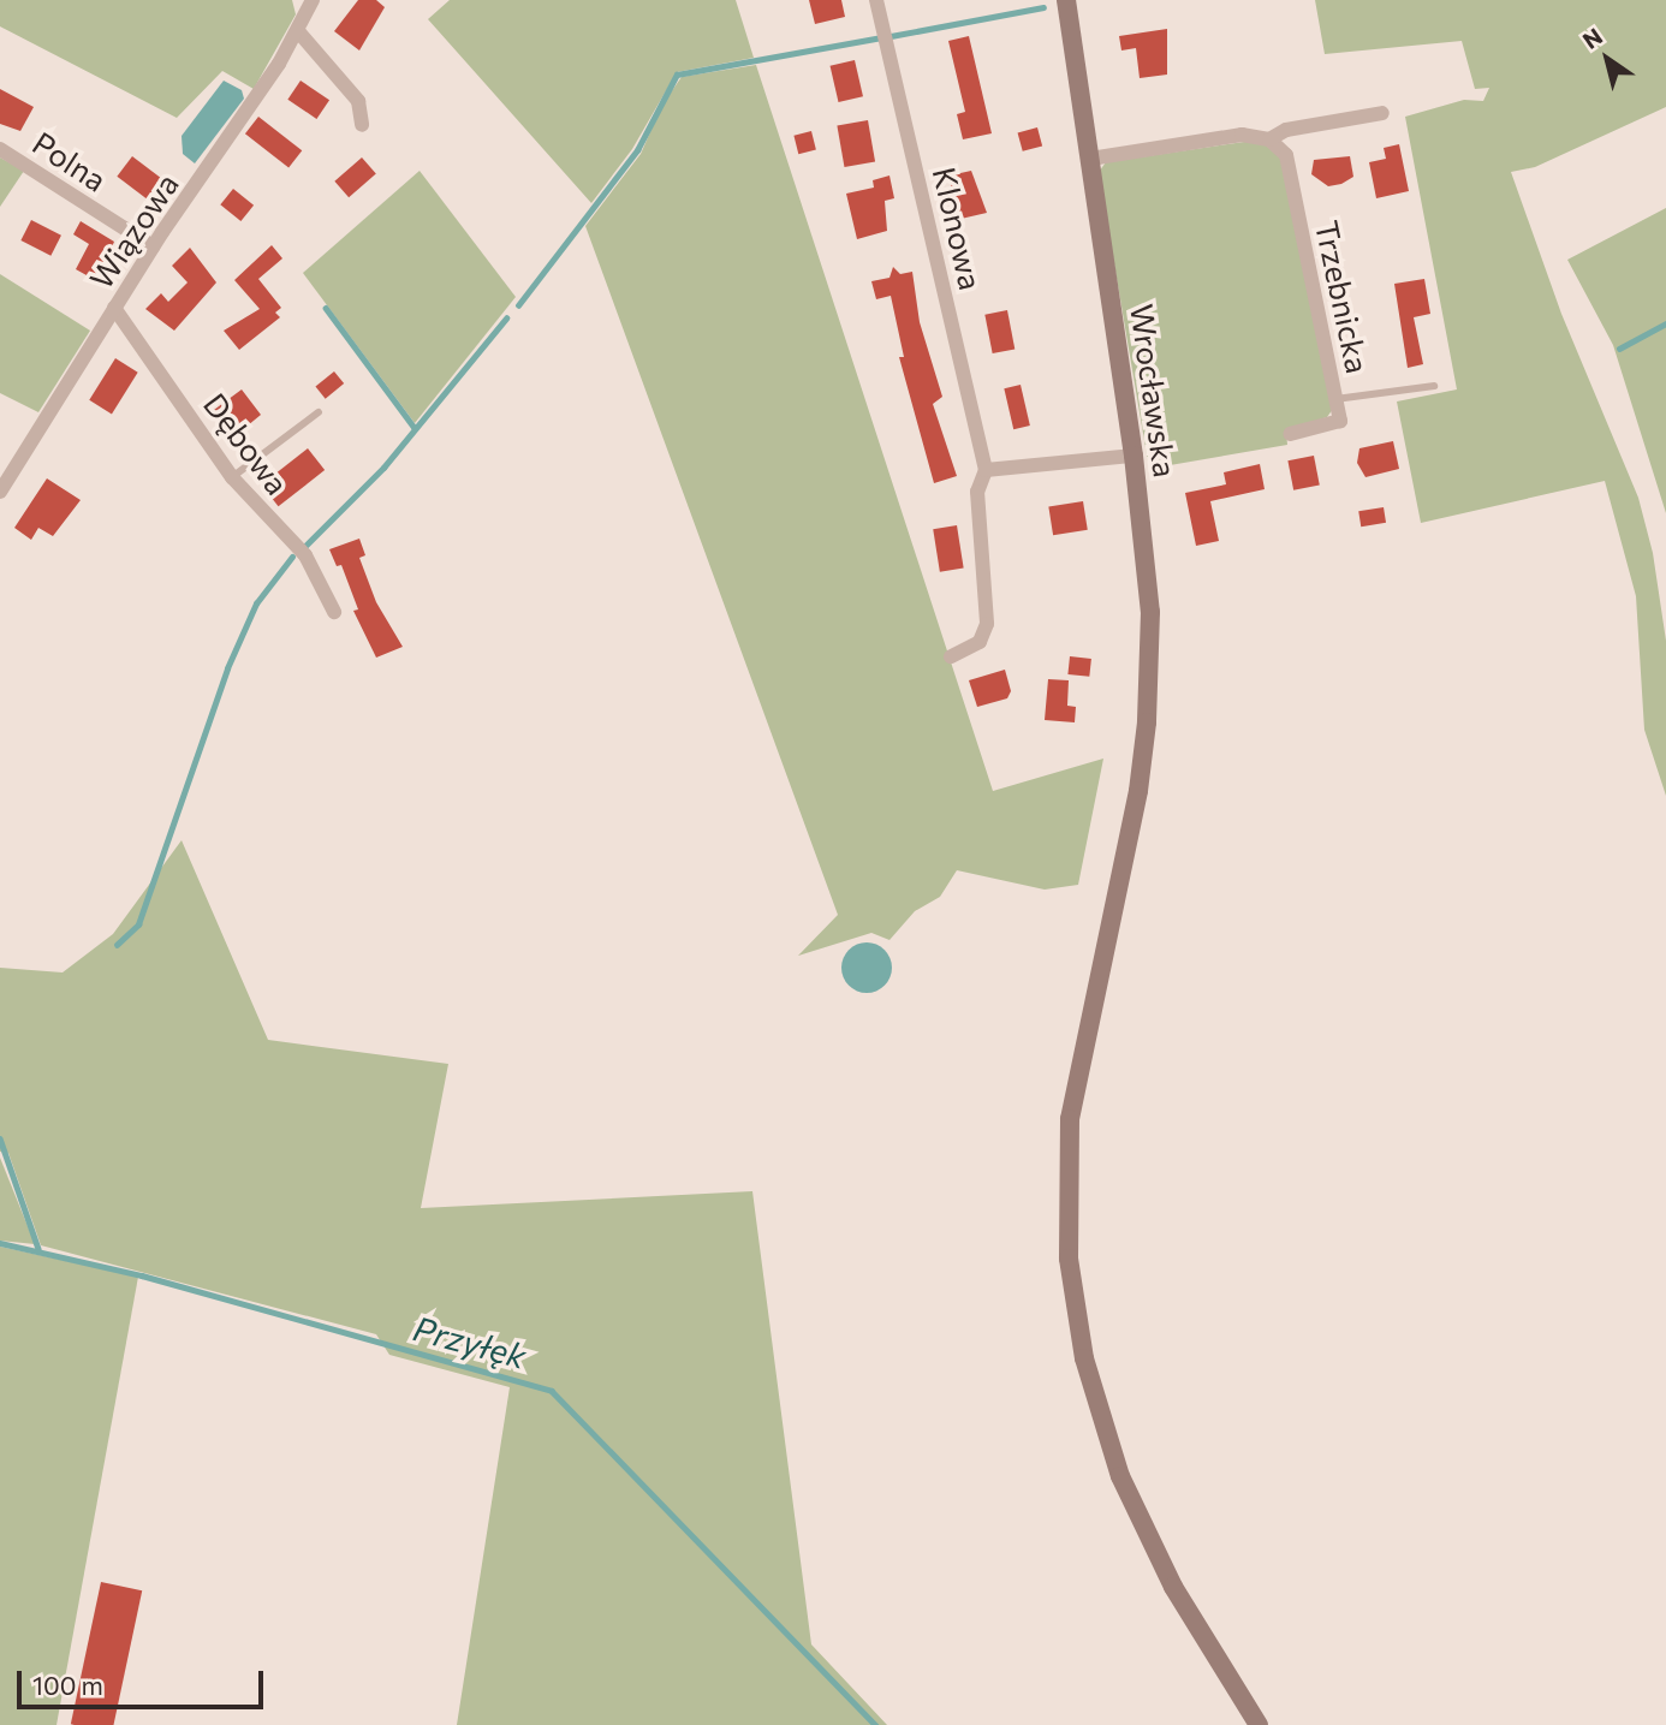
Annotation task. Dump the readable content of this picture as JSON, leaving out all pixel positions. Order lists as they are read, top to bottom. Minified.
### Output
{"streets":{"street":["Polna","Klonowa","Wiązowa","Trzebnicka","Wrocławska","Dębowa"]},"crossings":[["Polna","Wiązowa"],["Wiązowa","Dębowa"]],"water":["Przyłęk"],"scale_bar":"100 m","north":"top left"}
